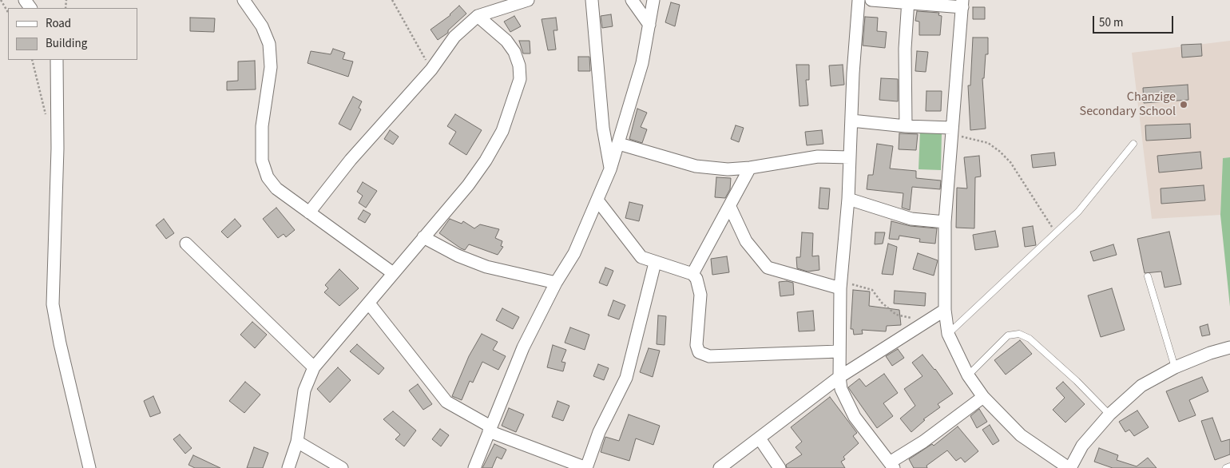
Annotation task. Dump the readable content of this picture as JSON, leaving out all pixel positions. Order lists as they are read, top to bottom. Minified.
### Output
{"places":["Chanzige Secondary School"],"legend":["Road","Building"],"scale_bar":"50 m"}
